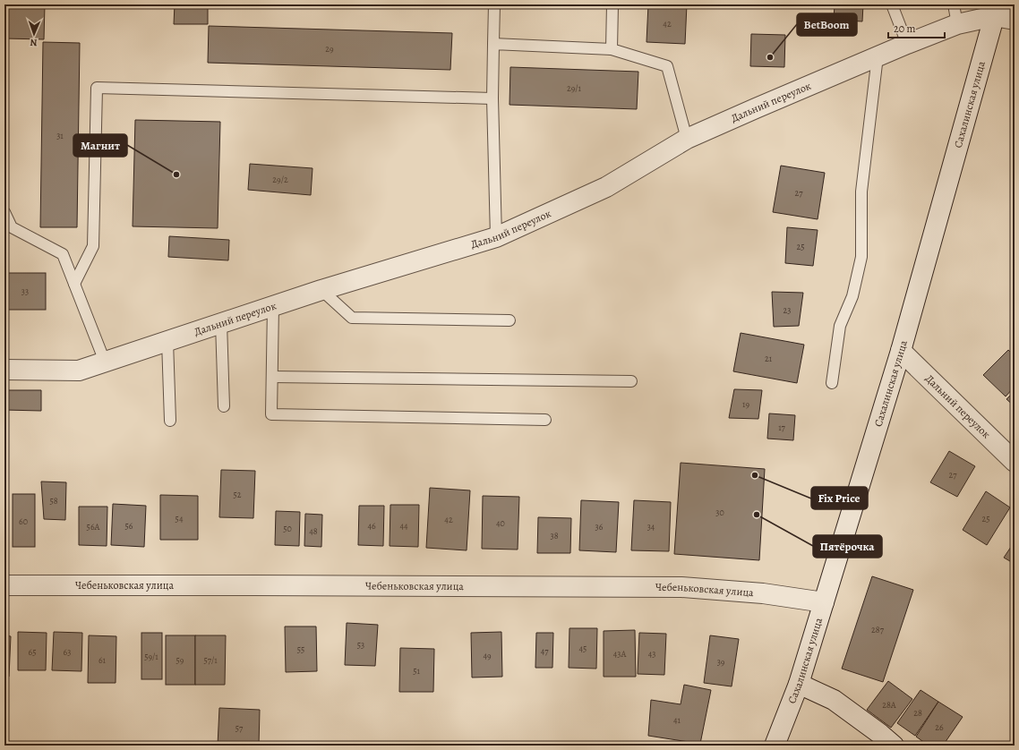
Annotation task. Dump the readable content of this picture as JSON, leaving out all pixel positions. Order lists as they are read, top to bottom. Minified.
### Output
{"streets":{"street":["Дальний переулок","Сахалинская улица","Чебеньковская улица"]},"crossings":[["Дальний переулок","Сахалинская улица"],["Сахалинская улица","Чебеньковская улица"]],"places":["BetBoom","Магнит","Fix Price","Пятёрочка"],"house_numbers":["42","29","29/1","31","29/2","27","25","33","23","21","19","17","27","52","58","30","54","25","42","60","40","56","46","44","56А","36","34","50","48","38","287","53","45","55","47","65","63","43А","43","49","59/1","61","59","57/1","39","51","28А","28","41","26","57"],"scale_bar":"20 m","north":"bottom"}
